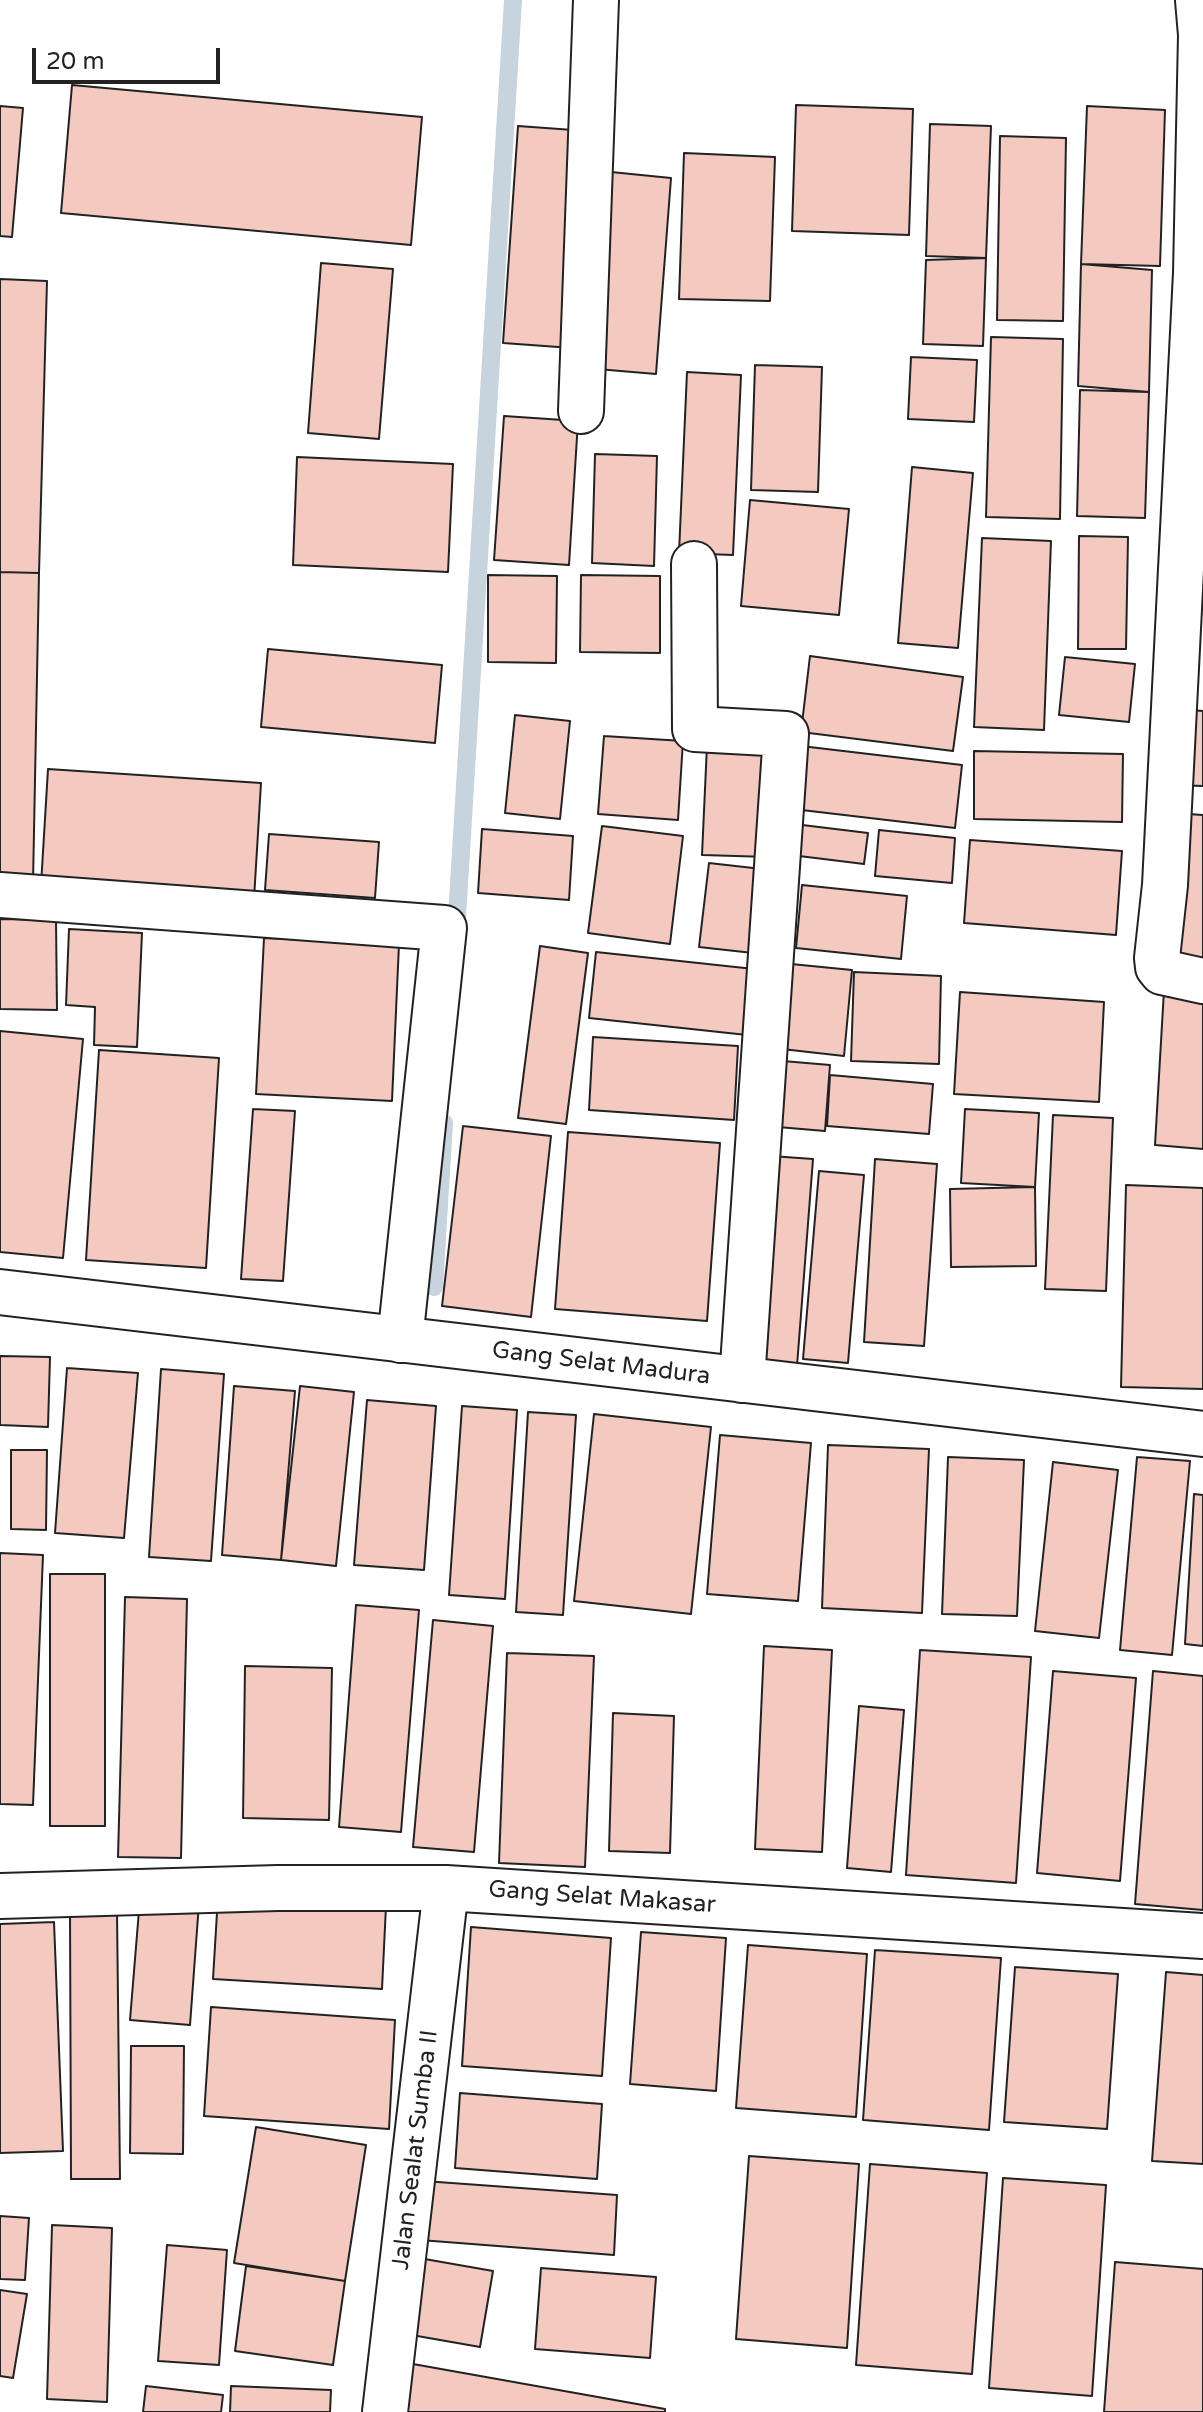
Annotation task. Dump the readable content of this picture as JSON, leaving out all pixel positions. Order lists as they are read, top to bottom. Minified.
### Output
{"streets":{"street":["Gang Selat Madura","Gang Selat Makasar","Jalan Sealat Sumba II"]},"crossings":[["Gang Selat Makasar","Jalan Sealat Sumba II"]],"scale_bar":"20 m"}
